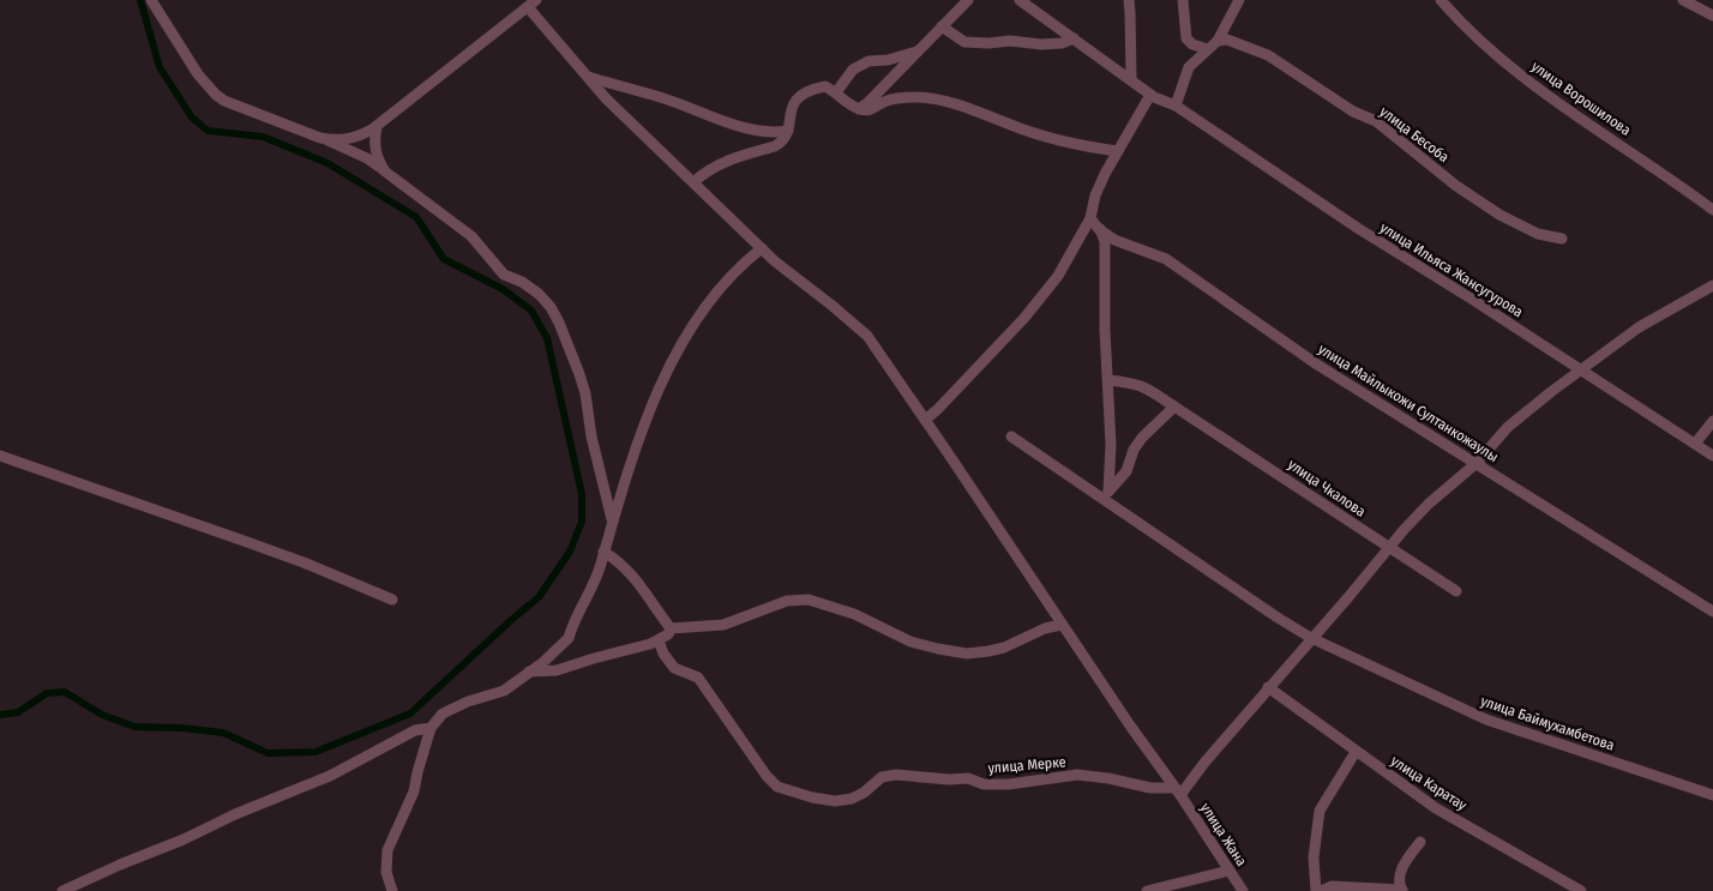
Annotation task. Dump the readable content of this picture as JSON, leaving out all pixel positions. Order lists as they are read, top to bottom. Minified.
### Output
{"streets":{"street":["улица Ворошилова","улица Бесоба","улица Ильяса Жансугурова","улица Майлыкожи Султанкожаулы","улица Чкалова","улица Баймухамбетова","улица Мерке","улица Каратау","улица Жана"]},"crossings":[["улица Мерке","улица Жана"]]}
